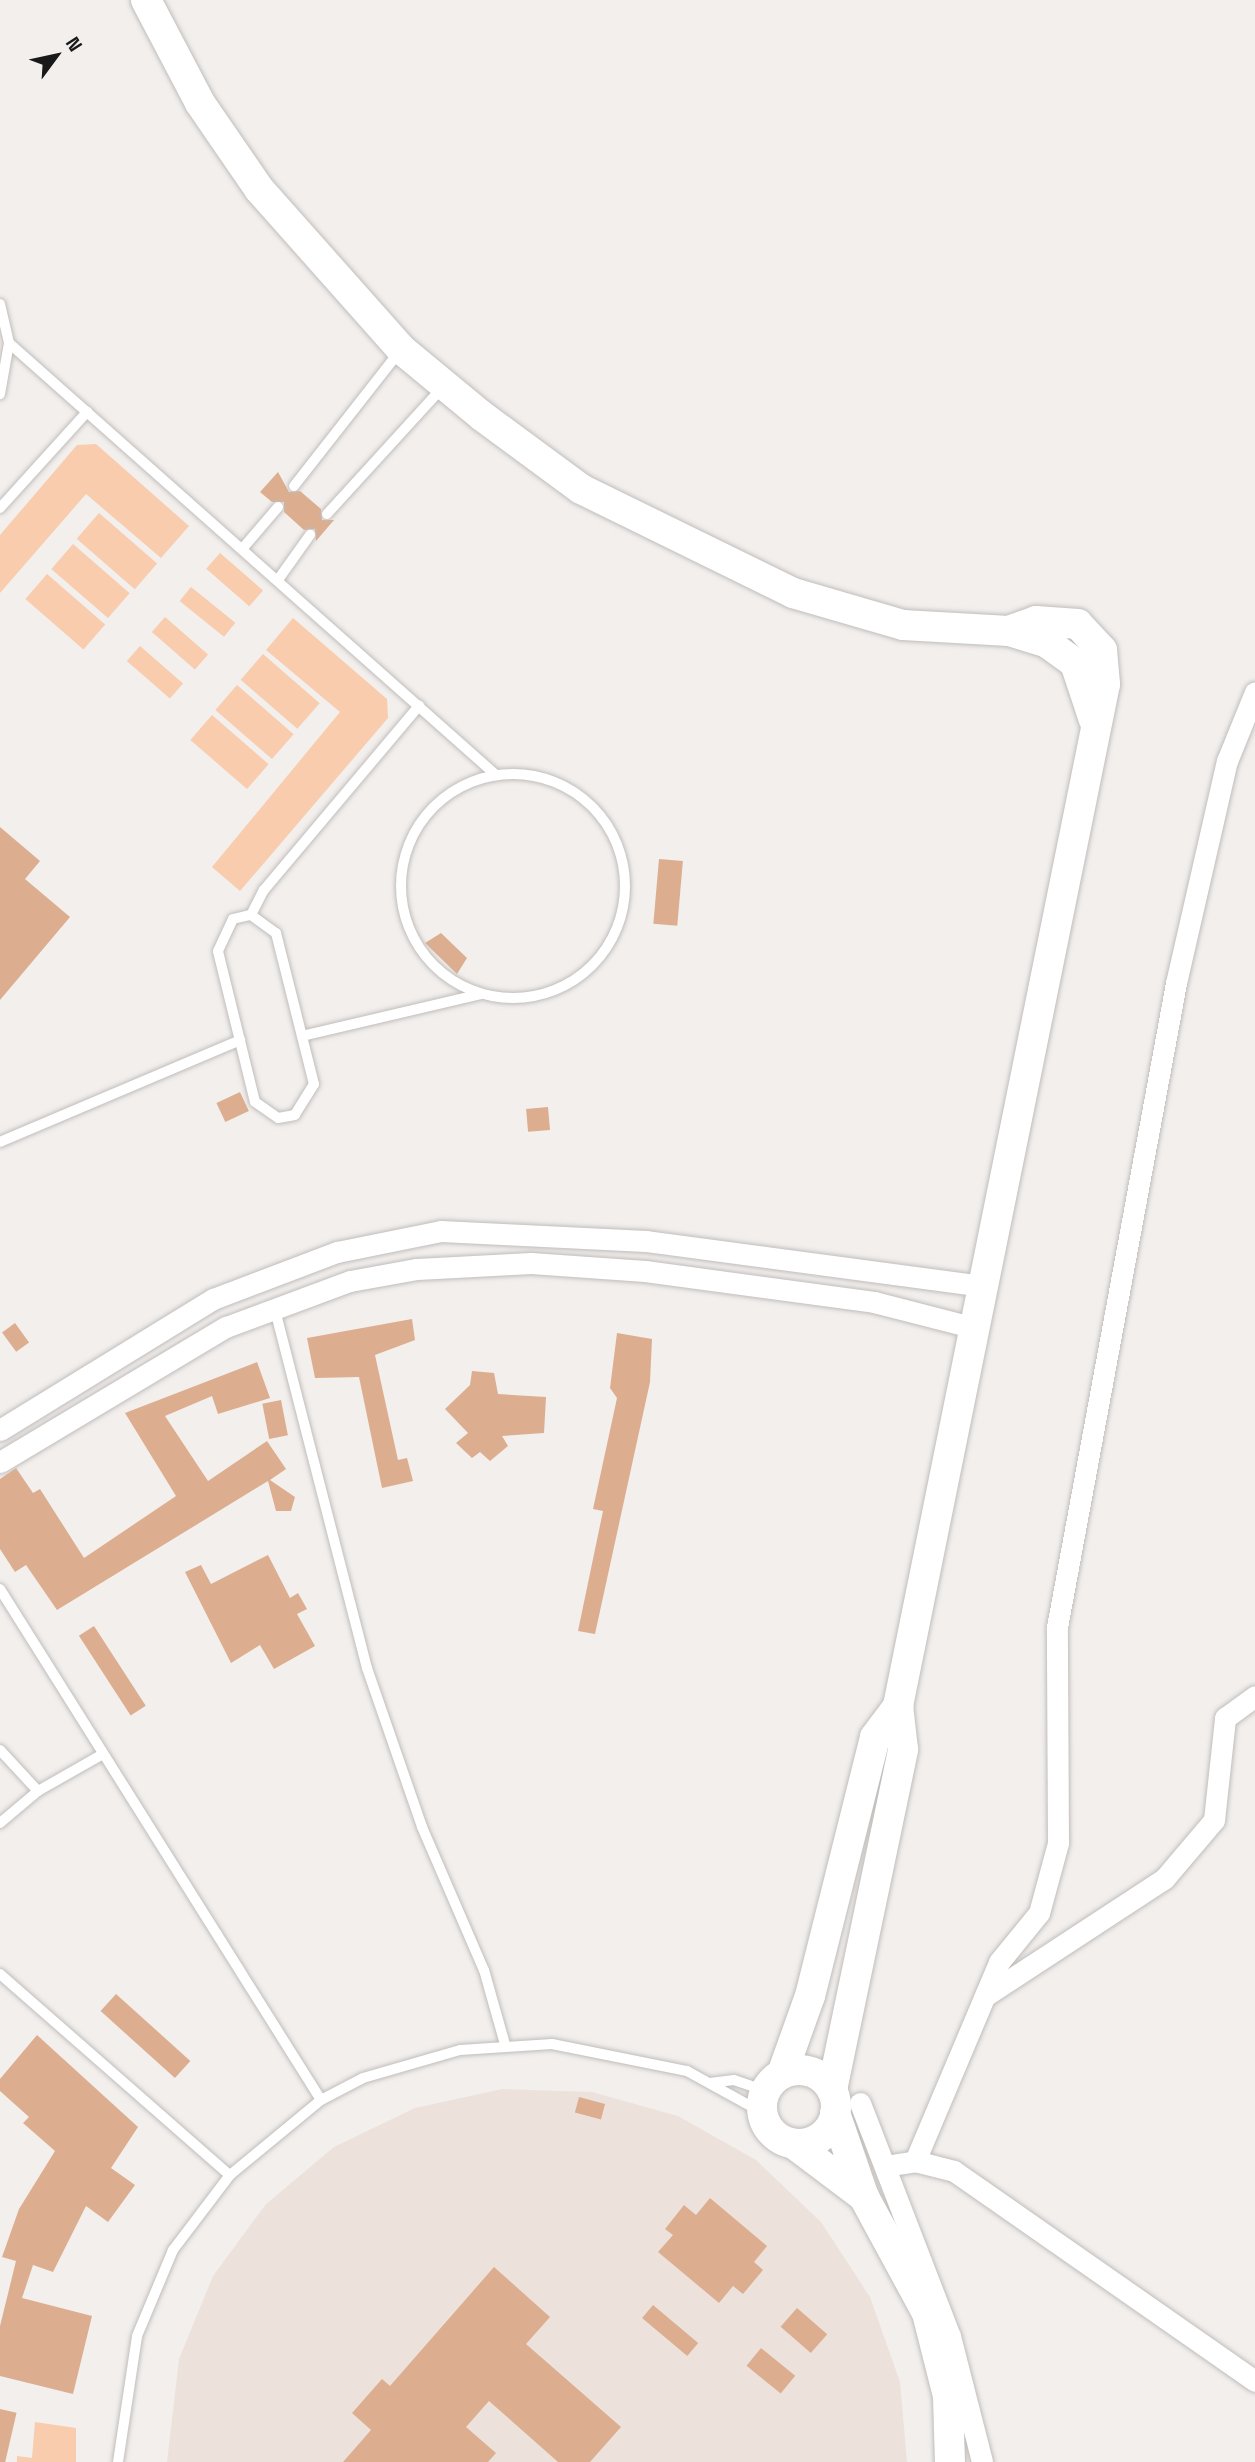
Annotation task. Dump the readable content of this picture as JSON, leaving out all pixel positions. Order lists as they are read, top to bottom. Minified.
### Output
{"north":"top right"}
